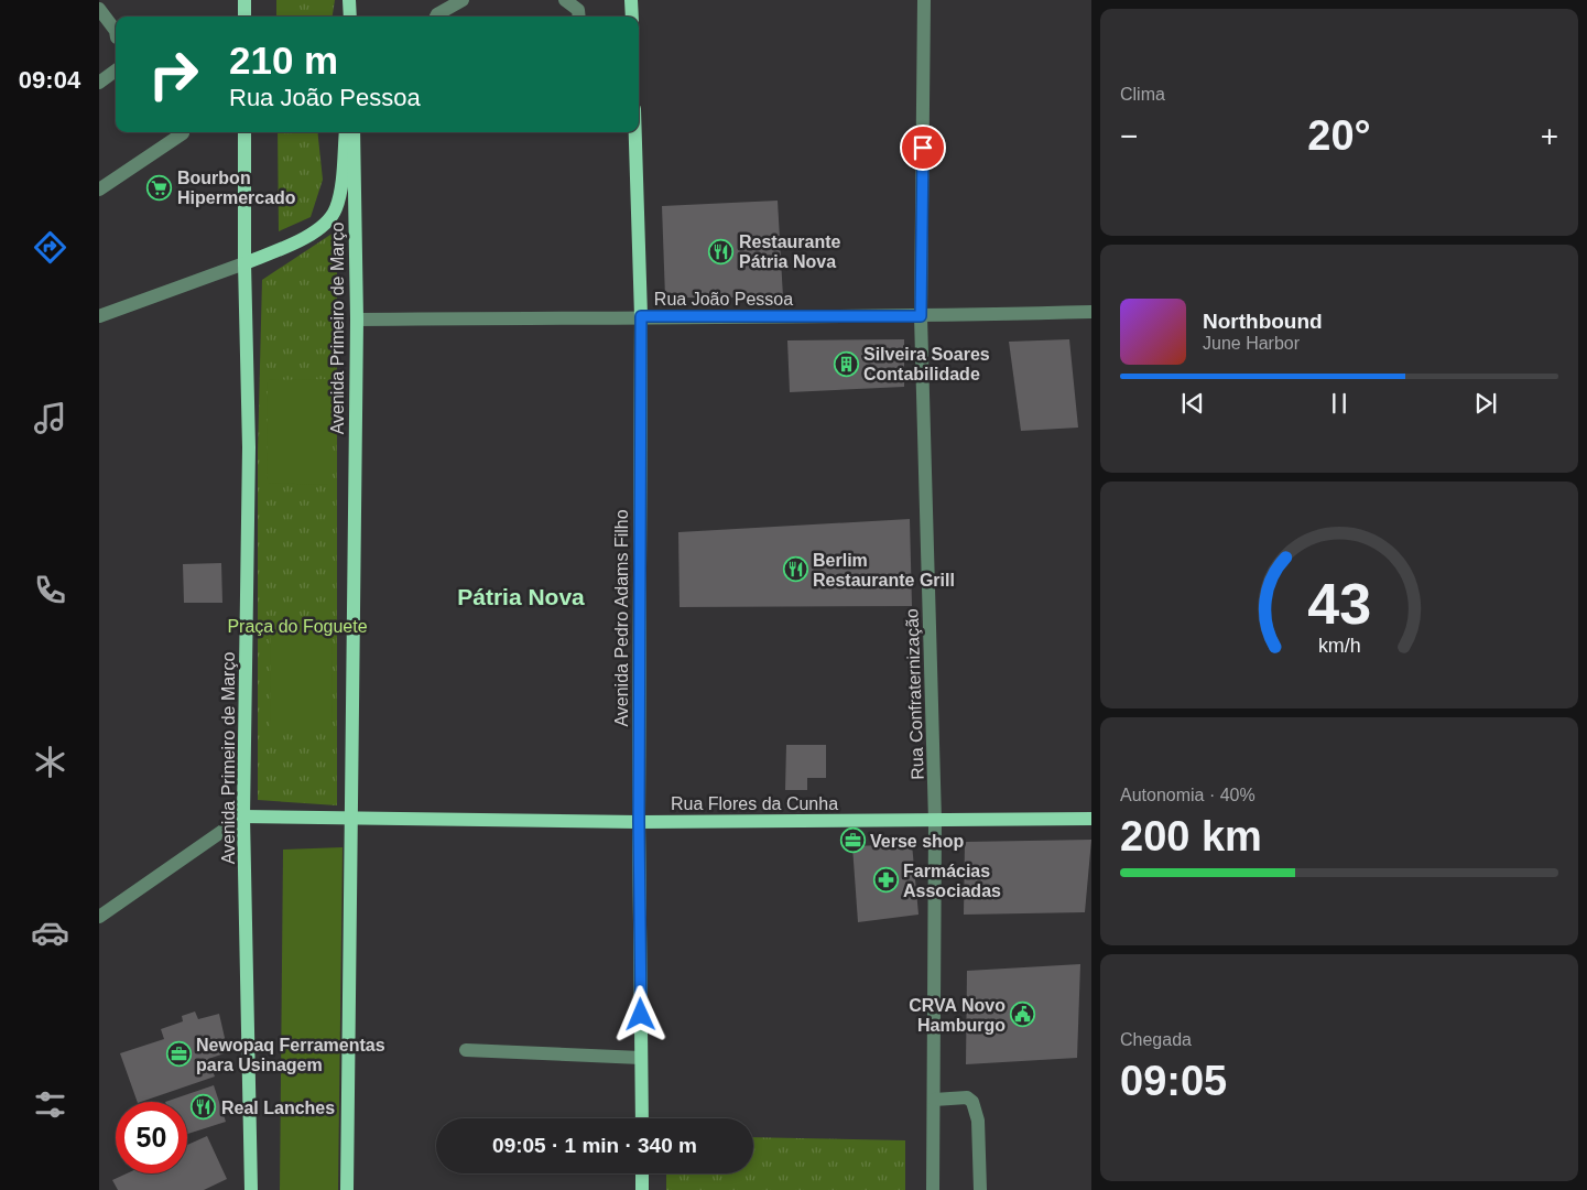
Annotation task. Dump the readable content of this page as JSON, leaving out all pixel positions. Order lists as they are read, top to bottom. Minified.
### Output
{"streets":{"main road":["Avenida Primeiro de Março","Avenida Pedro Adams Filho","Rua Flores da Cunha"],"street":["Rua João Pessoa","Rua Confraternização"]},"crossings":[["Rua João Pessoa","Avenida Primeiro de Março"],["Rua João Pessoa","Avenida Pedro Adams Filho"],["Rua João Pessoa","Rua Confraternização"],["Avenida Primeiro de Março","Rua Flores da Cunha"],["Avenida Pedro Adams Filho","Rua Flores da Cunha"],["Rua Confraternização","Rua Flores da Cunha"]],"districts":["Pátria Nova"],"parks":["Praça do Foguete"],"places":{"supermarket":["Bourbon Hipermercado"],"restaurant":["Restaurante Pátria Nova","Berlim Restaurante Grill","Real Lanches"],"building":["Silveira Soares Contabilidade"],"office":["Verse shop","Newopaq Ferramentas para Usinagem"],"pharmacy":["Farmácias Associadas"],"public building":["CRVA Novo Hamburgo"]},"page":{"tabs":"09:04","tile":["Clima",["Autonomia · 40%","200 km"],["Chegada","09:05"]],"turn":["210 m","Rua João Pessoa"],"heat":["−","20°","+"],"song":["Northbound","June Harbor"],"limit":"50","trip":"09:05 · 1 min · 340 m","gauge":["43","km/h"]}}
